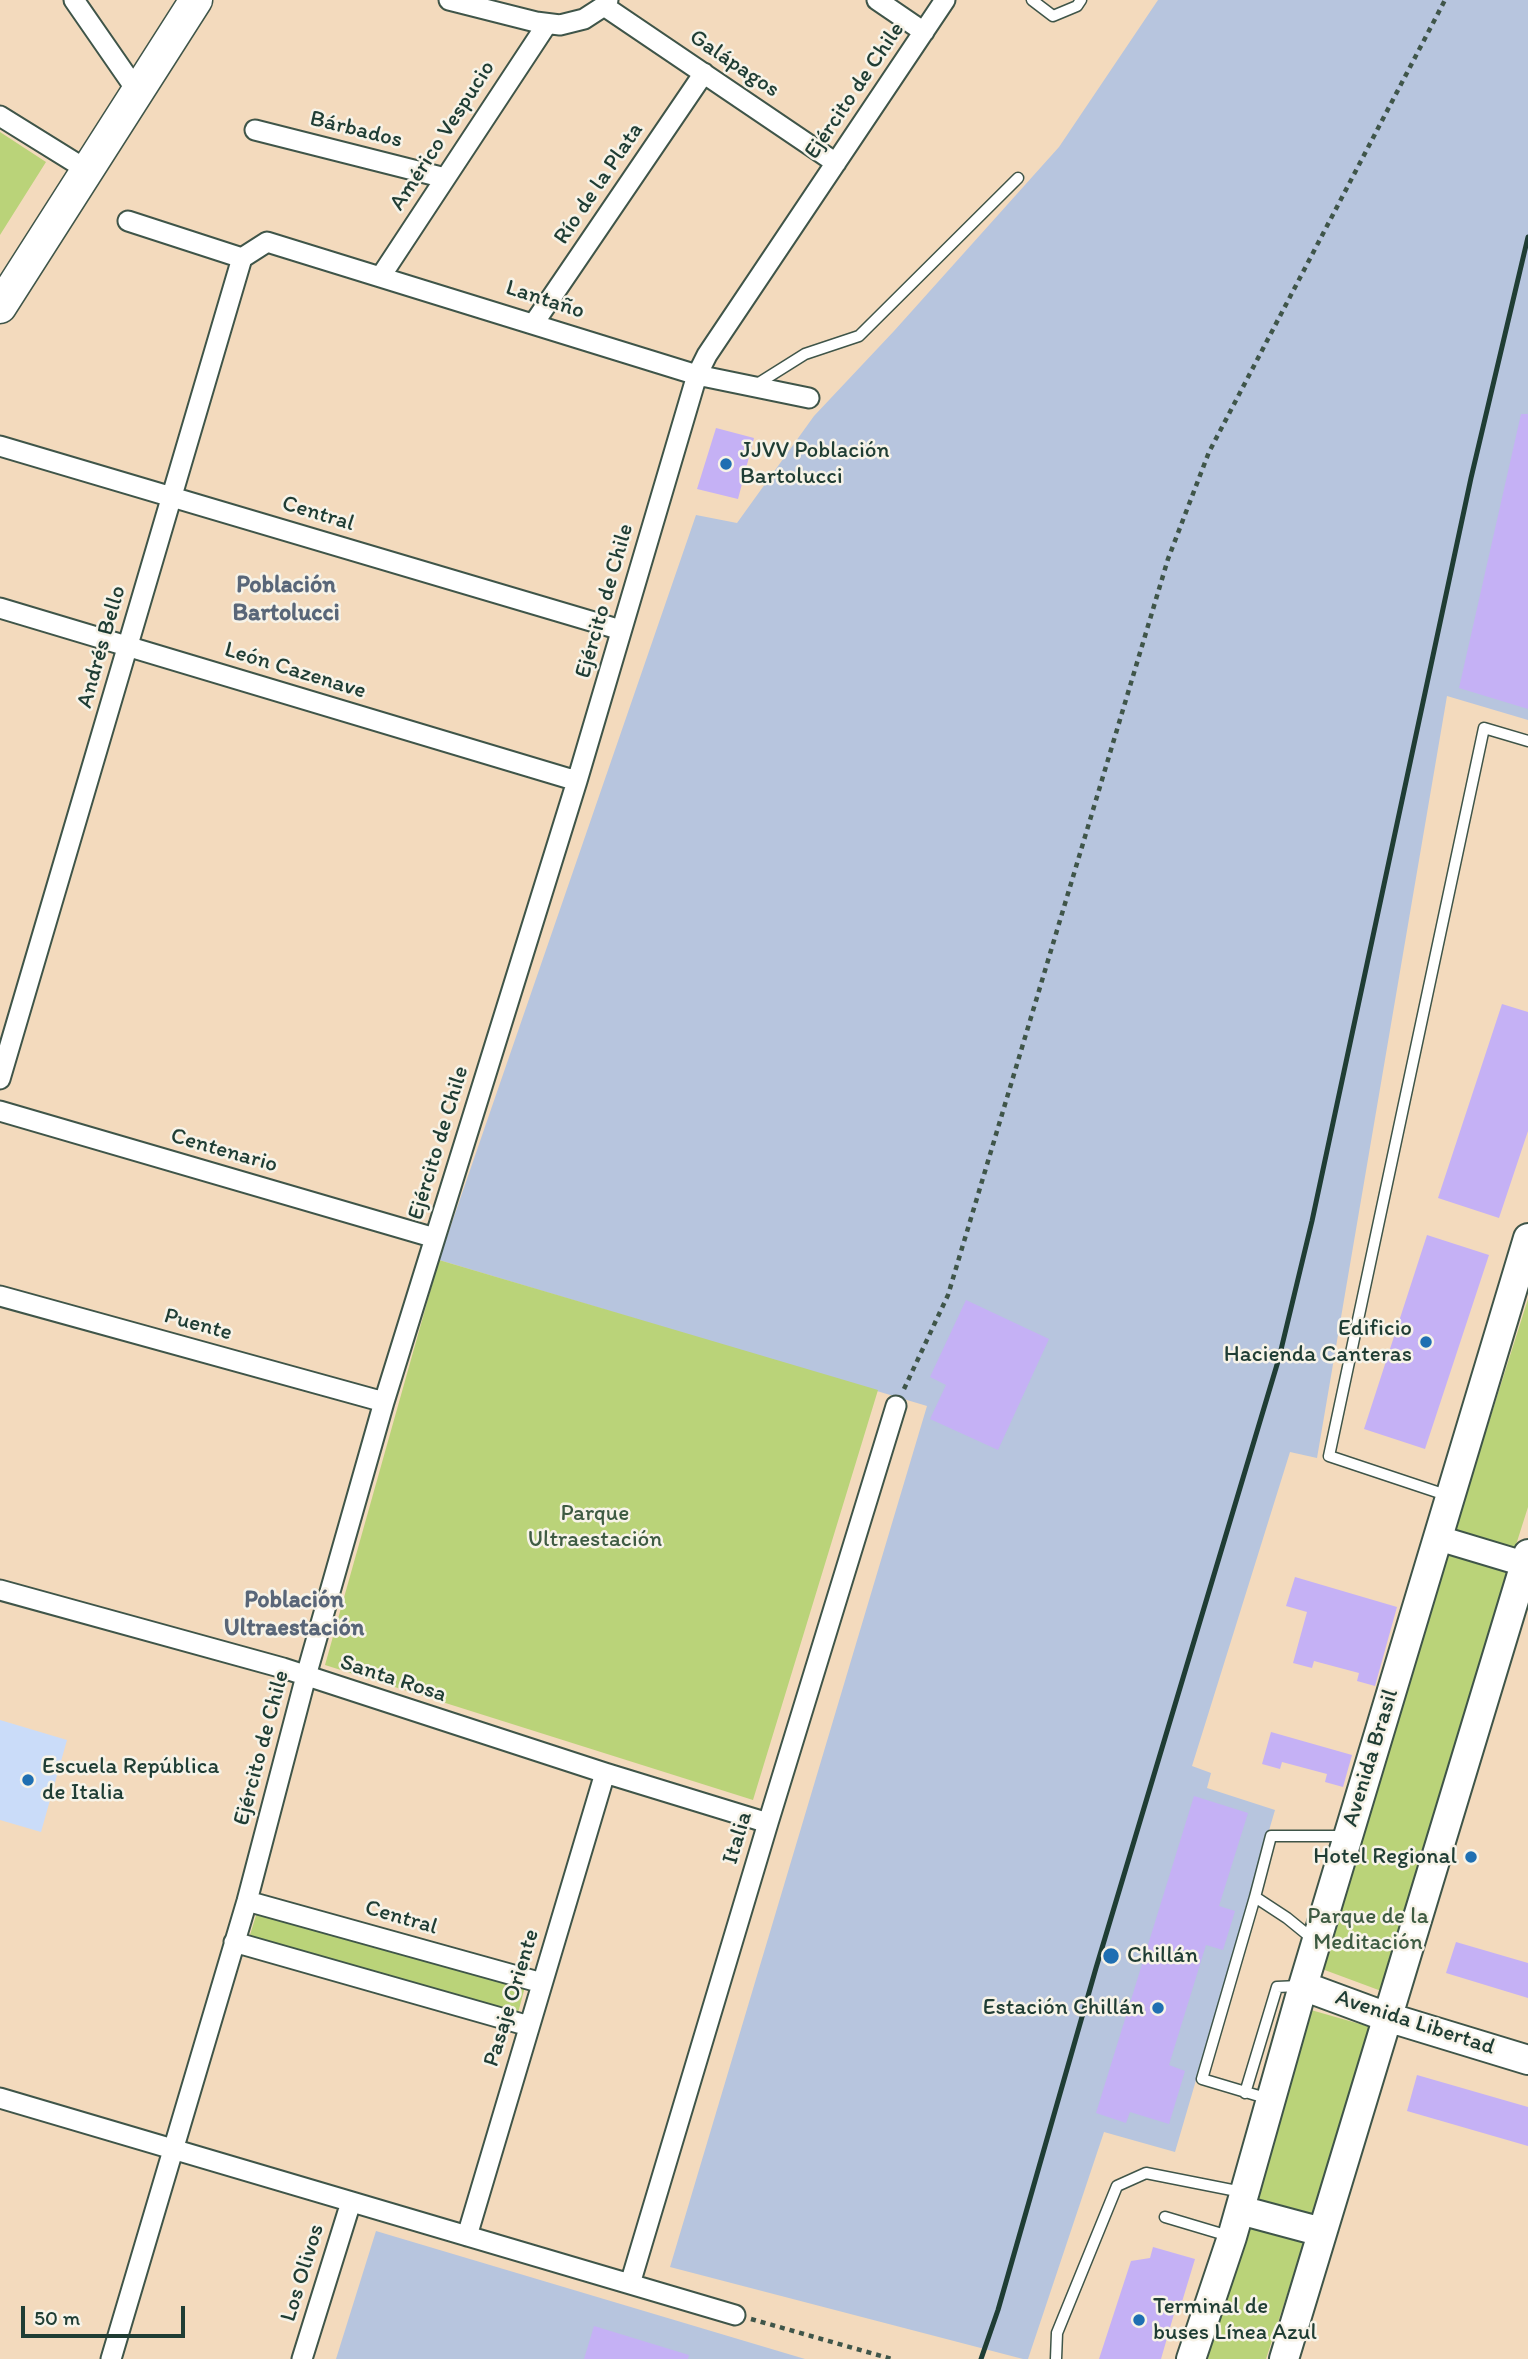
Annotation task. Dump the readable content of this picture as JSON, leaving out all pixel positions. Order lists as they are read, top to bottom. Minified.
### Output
{"streets":{"main road":["Avenida Brasil","Avenida Libertad"],"street":["Galápagos","Ejército de Chile","Bárbados","Américo Vespucio","Río de la Plata","Lantaño","Central","Andrés Bello","León Cazenave","Centenario","Puente","Santa Rosa","Italia","Pasaje Oriente","Los Olivos"]},"crossings":[["Galápagos","Ejército de Chile"],["Galápagos","Río de la Plata"],["Ejército de Chile","Lantaño"],["Ejército de Chile","Central"],["Ejército de Chile","León Cazenave"],["Ejército de Chile","Centenario"],["Ejército de Chile","Puente"],["Ejército de Chile","Santa Rosa"],["Bárbados","Américo Vespucio"],["Américo Vespucio","Lantaño"],["Río de la Plata","Lantaño"],["Lantaño","Andrés Bello"],["Central","Andrés Bello"],["Central","Pasaje Oriente"],["Andrés Bello","León Cazenave"],["Santa Rosa","Italia"],["Santa Rosa","Pasaje Oriente"],["Avenida Brasil","Avenida Libertad"]],"districts":["Población Bartolucci","Población Ultraestación"],"parks":["Parque Ultraestación","Parque de la Meditación"],"places":["JJVV Población Bartolucci","Edificio Hacienda Canteras","Escuela República de Italia","Hotel Regional","Chillán","Estación Chillán","Terminal de buses Línea Azul"],"scale_bar":"50 m"}
